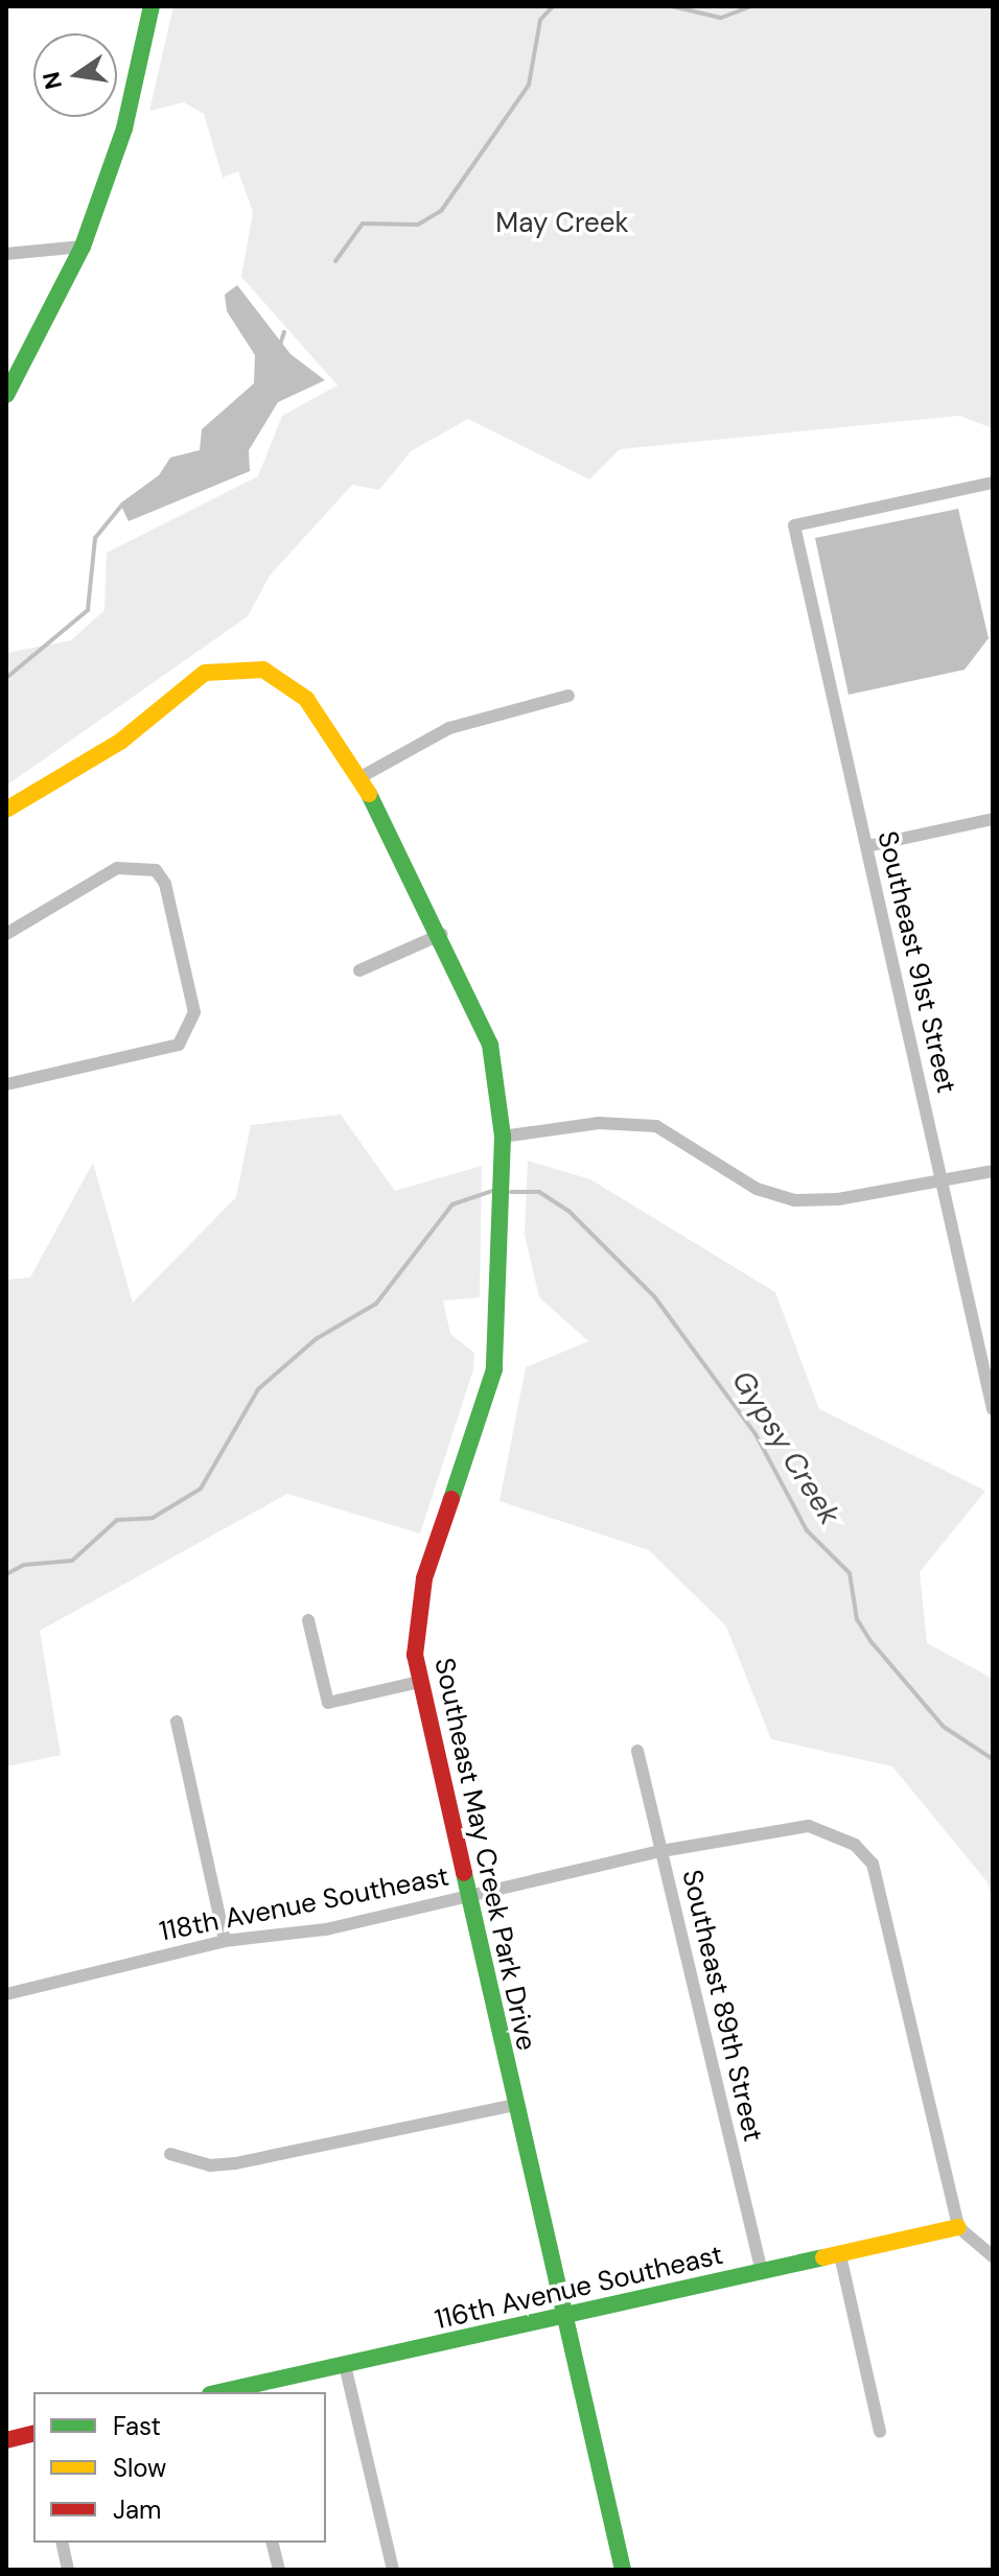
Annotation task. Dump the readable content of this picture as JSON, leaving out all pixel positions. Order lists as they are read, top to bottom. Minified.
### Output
{"streets":{"street":["Southeast 91st Street","Southeast May Creek Park Drive","118th Avenue Southeast","Southeast 89th Street","116th Avenue Southeast"]},"crossings":[["Southeast May Creek Park Drive","118th Avenue Southeast"],["Southeast May Creek Park Drive","116th Avenue Southeast"],["118th Avenue Southeast","Southeast 89th Street"],["118th Avenue Southeast","116th Avenue Southeast"],["Southeast 89th Street","116th Avenue Southeast"]],"water":["Gypsy Creek"],"parks":["May Creek"],"legend":["Fast","Slow","Jam"],"north":"left"}
